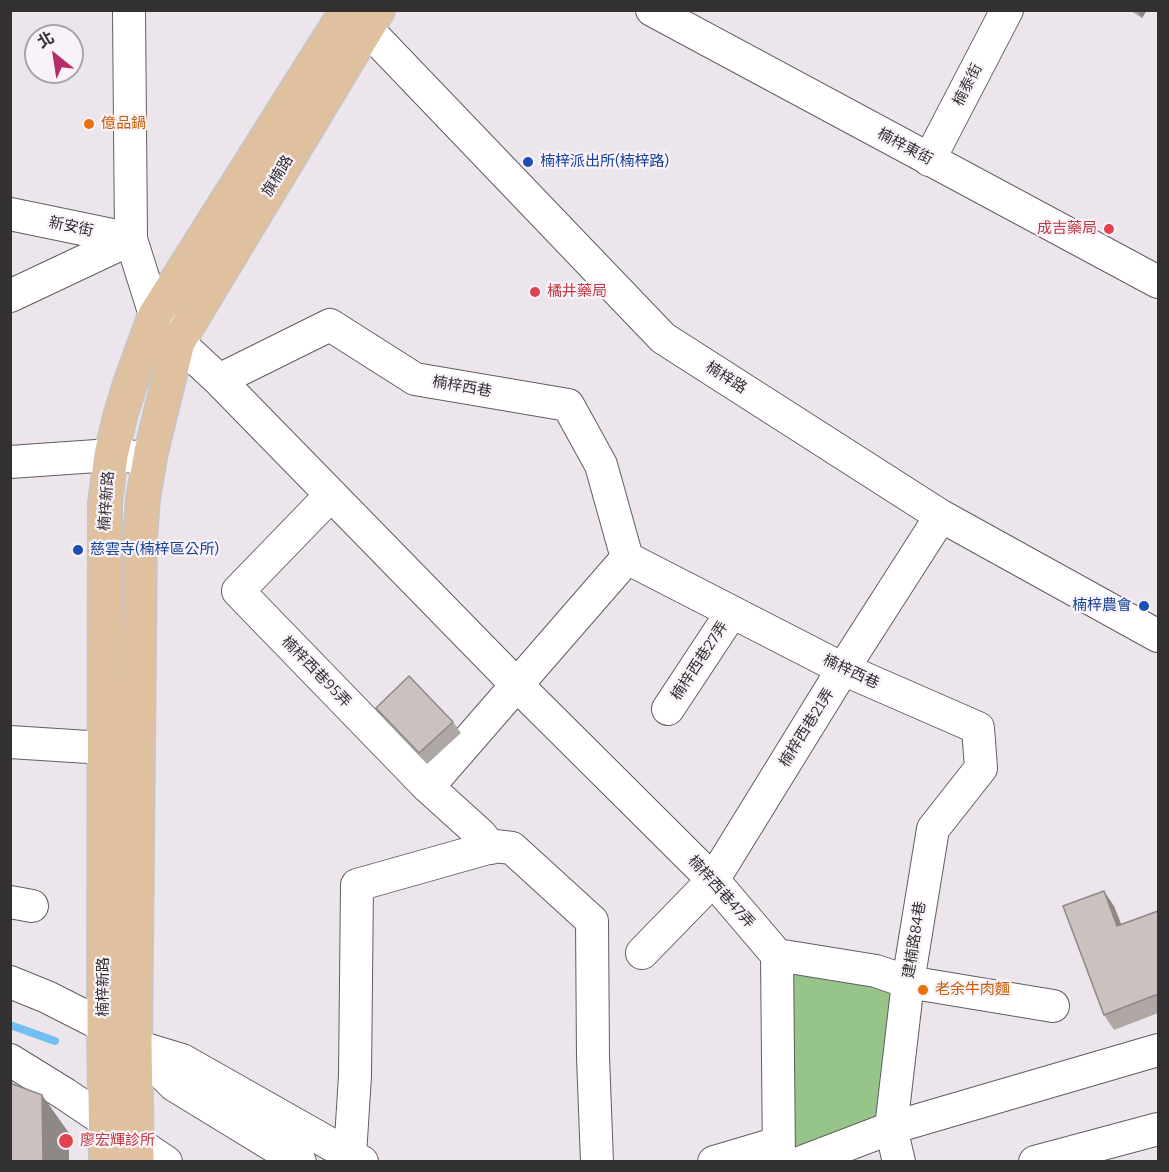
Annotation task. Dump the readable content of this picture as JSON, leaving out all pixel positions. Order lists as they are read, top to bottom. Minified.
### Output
{"streets":{"main road":["旗楠路","楠梓新路"],"street":["楠泰街","楠梓東街","新安街","楠梓路","楠梓西巷","楠梓西巷27弄","楠梓西巷95弄","楠梓西巷21弄","楠梓西巷47弄","建楠路84巷"]},"crossings":[["楠泰街","楠梓東街"],["旗楠路","楠梓路"],["旗楠路","楠梓新路"],["楠梓路","楠梓西巷21弄"],["楠梓西巷","楠梓西巷27弄"],["楠梓西巷","楠梓西巷21弄"],["楠梓西巷","建楠路84巷"],["楠梓西巷21弄","楠梓西巷47弄"]],"places":["億品鍋","楠梓派出所(楠梓路)","成吉藥局","橘井藥局","慈雲寺(楠梓區公所)","楠梓農會","老余牛肉麵","廖宏輝診所"],"north":"top left"}
